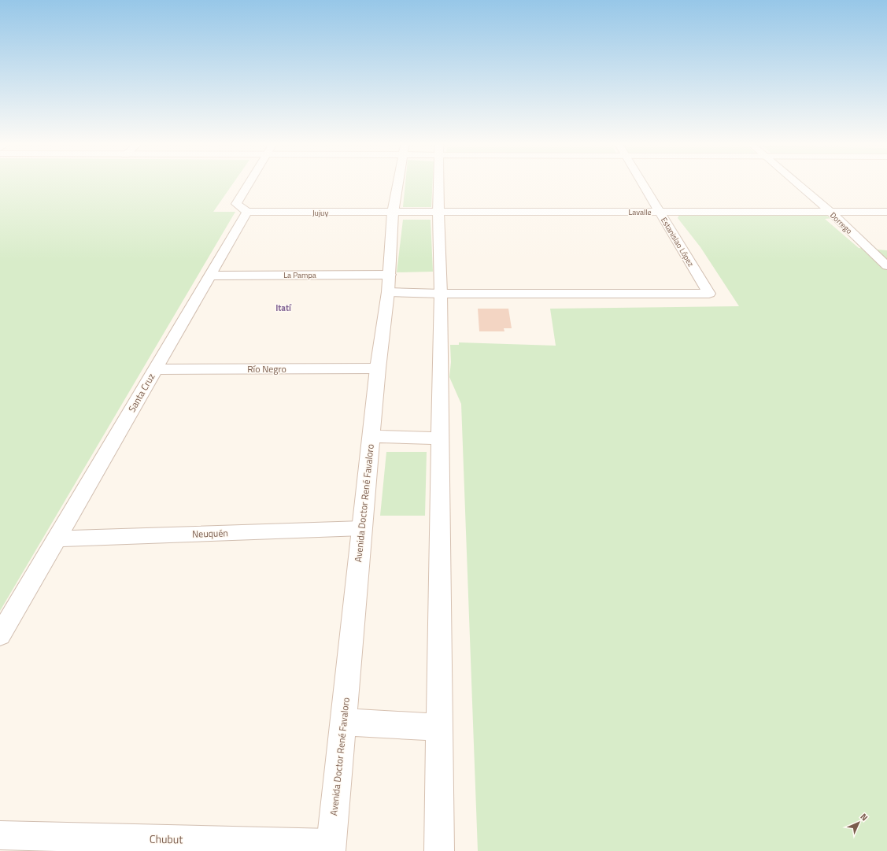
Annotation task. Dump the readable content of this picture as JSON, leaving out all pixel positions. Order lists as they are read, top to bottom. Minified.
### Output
{"streets":{"main road":["Avenida Doctor René Favaloro"],"street":["Lavalle","Jujuy","Dorrego","Estanislao López","La Pampa","Río Negro","Santa Cruz","Neuquén","Chubut"]},"crossings":[["Lavalle","Jujuy"],["Lavalle","Dorrego"],["Lavalle","Estanislao López"],["Lavalle","Avenida Doctor René Favaloro"],["Jujuy","Santa Cruz"],["Jujuy","Avenida Doctor René Favaloro"],["Estanislao López","La Pampa"],["La Pampa","Santa Cruz"],["La Pampa","Avenida Doctor René Favaloro"],["Río Negro","Santa Cruz"],["Río Negro","Avenida Doctor René Favaloro"],["Santa Cruz","Neuquén"],["Avenida Doctor René Favaloro","Neuquén"],["Avenida Doctor René Favaloro","Chubut"]],"districts":["Itatí"],"north":"top right"}
